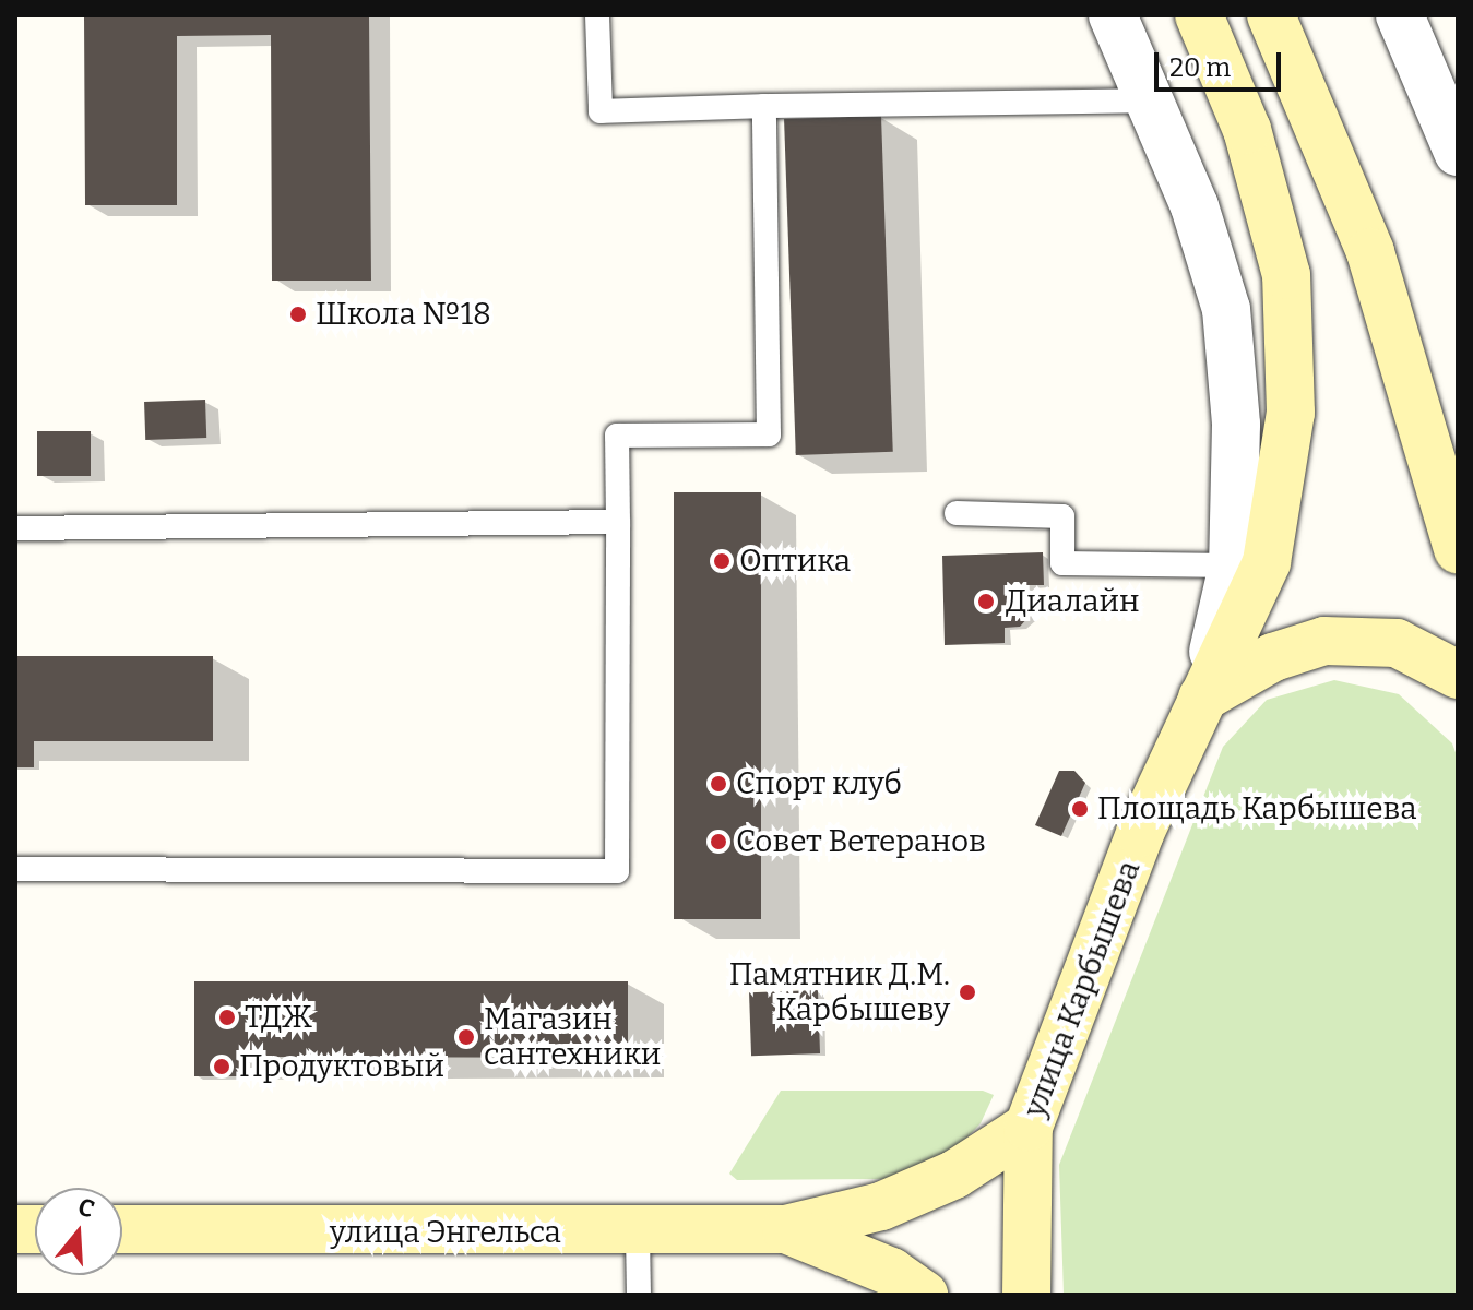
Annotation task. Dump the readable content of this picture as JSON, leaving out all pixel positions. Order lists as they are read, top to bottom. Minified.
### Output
{"streets":{"main road":["улица Карбышева","улица Энгельса"]},"crossings":[["улица Карбышева","улица Энгельса"]],"places":["Школа №18","Оптика","Диалайн","Спорт клуб","Площадь Карбышева","Совет Ветеранов","Памятник Д.М. Карбышеву","ТДЖ","Магазин сантехники","Продуктовый"],"scale_bar":"20 m","north":"top"}
